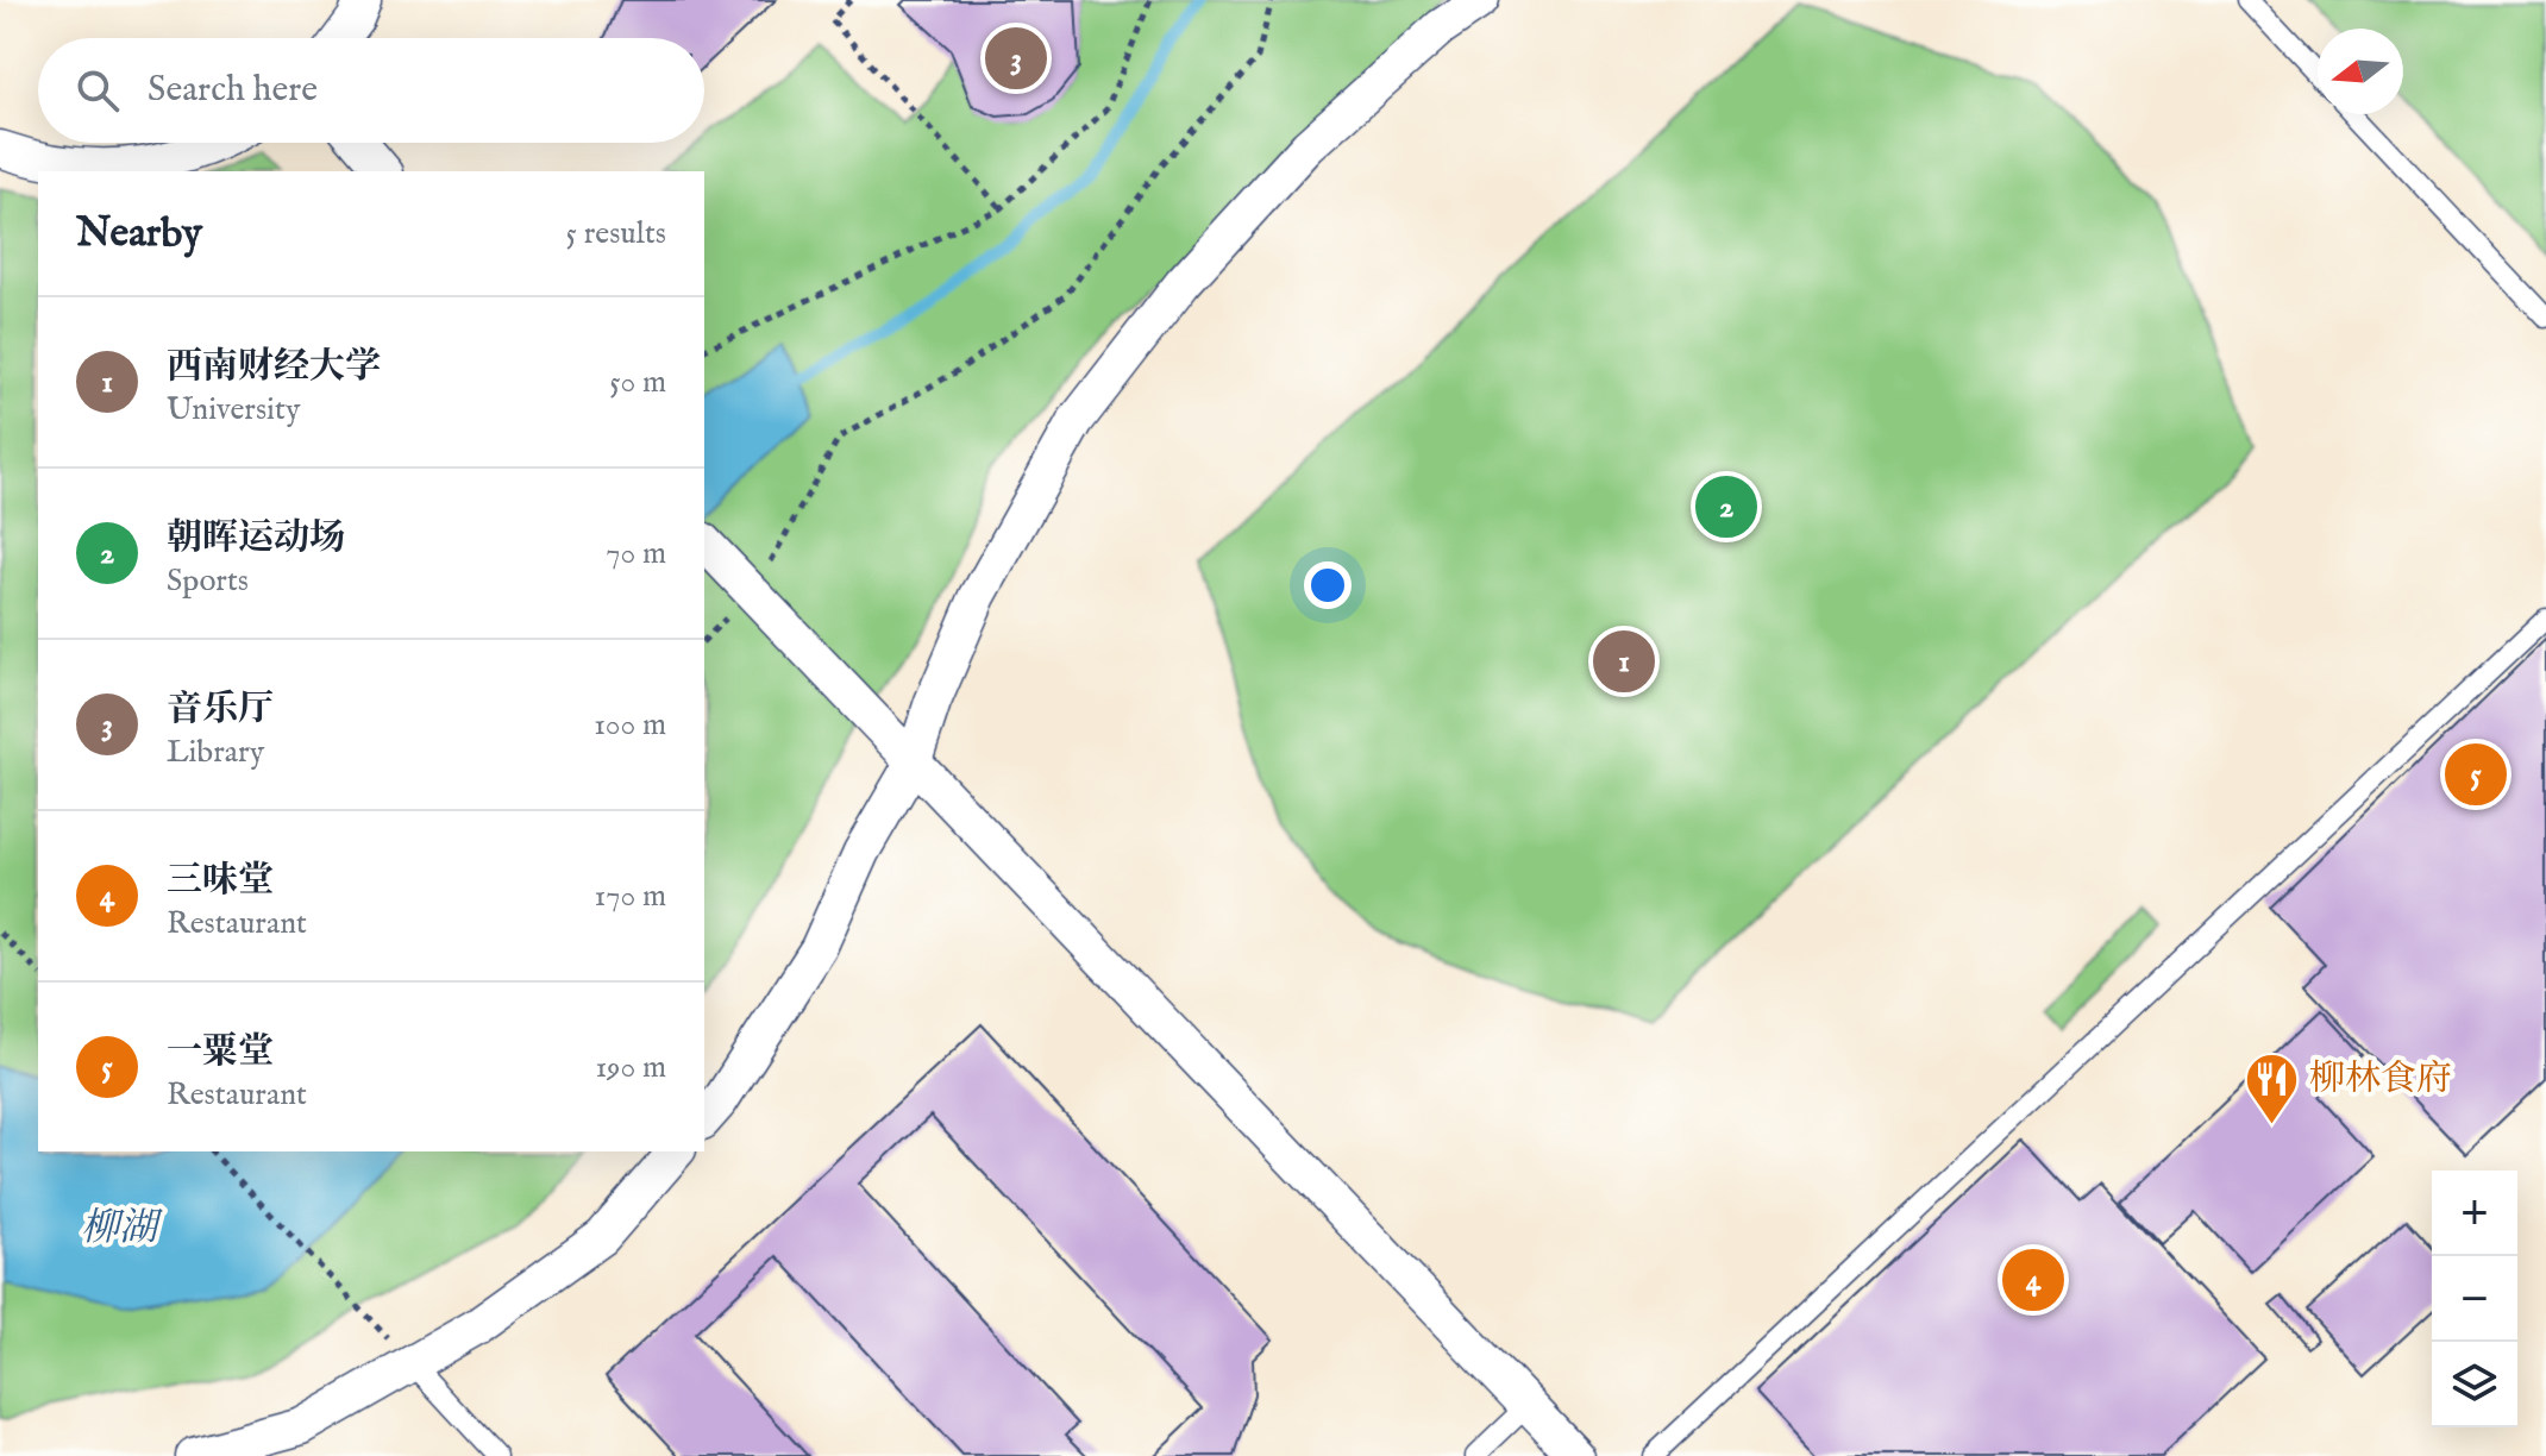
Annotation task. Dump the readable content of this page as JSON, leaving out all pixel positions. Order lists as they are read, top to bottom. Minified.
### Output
{"water":["柳湖"],"places":{"restaurant":["柳林食府"]},"north":"left","page":{"pins":["3","2","1","5","4"],"search":"Search here","heading":["Nearby","5 results"],"list":[{"mark":"1","name":"西南财经大学","note":"University","value":"50 m"},{"mark":"2","name":"朝晖运动场","note":"Sports","value":"70 m"},{"mark":"3","name":"音乐厅","note":"Library","value":"100 m"},{"mark":"4","name":"三味堂","note":"Restaurant","value":"170 m"},{"mark":"5","name":"一粟堂","note":"Restaurant","value":"190 m"}],"map_buttons":["+","−"]}}
